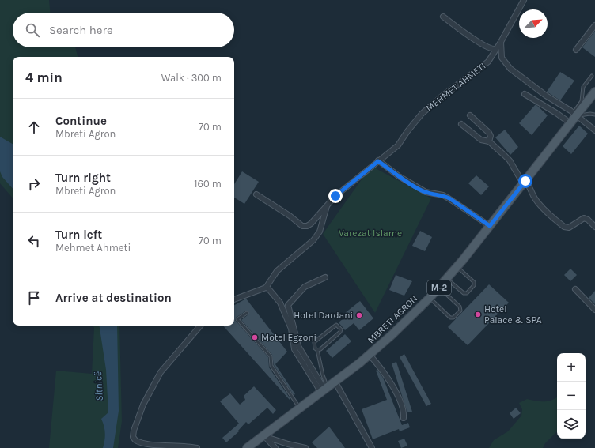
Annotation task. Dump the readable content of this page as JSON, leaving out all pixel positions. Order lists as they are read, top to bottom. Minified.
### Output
{"streets":{"main road":["M-2","MBRETI AGRON"],"street":["MEHMET AHMETI"]},"water":["Sitnicë"],"parks":["Varezat Islame"],"places":["Hotel Palace & SPA","Hotel Dardani","Motel Egzoni"],"north":"top right","page":{"search":"Search here","heading":["4 min","Walk · 300 m"],"list":[["Continue","Mbreti Agron","70 m"],["Turn right","Mbreti Agron","160 m"],["Turn left","Mehmet Ahmeti","70 m"],"Arrive at destination"],"map_buttons":["+","−"]}}
